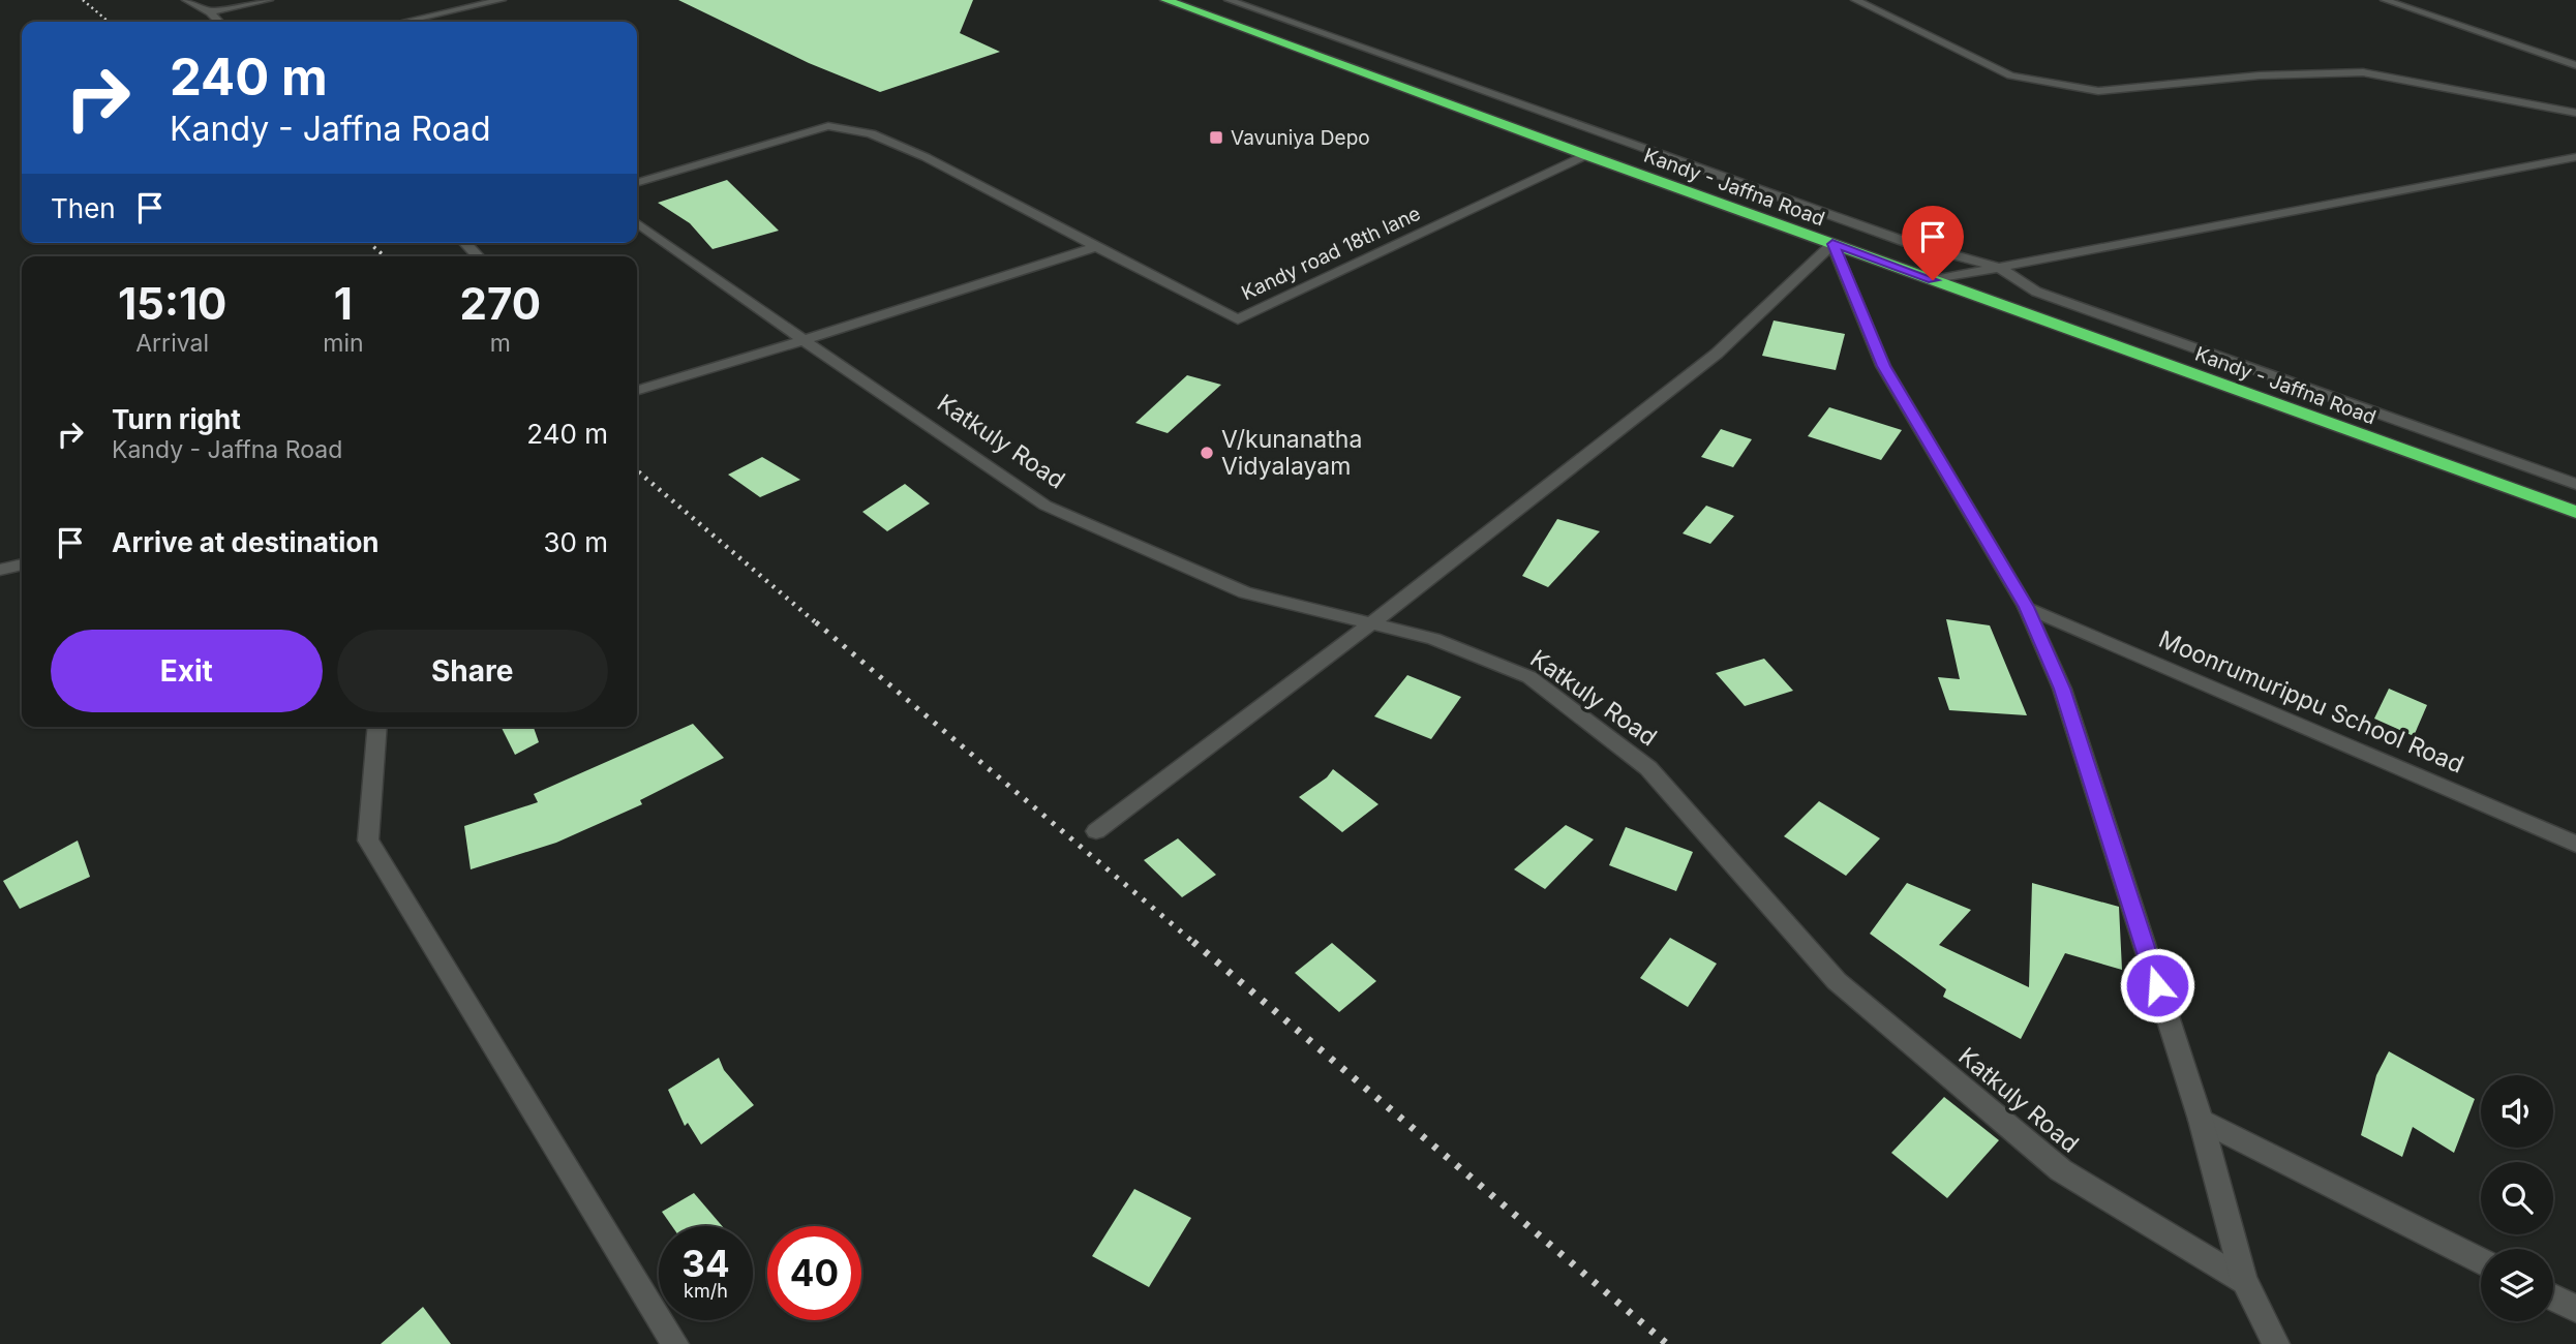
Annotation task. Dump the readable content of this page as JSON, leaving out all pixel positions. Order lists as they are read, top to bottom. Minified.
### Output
{"streets":{"highway":["Kandy - Jaffna Road"],"street":["Kandy road 18th lane","Katkuly Road","Moonrumurippu School Road"]},"crossings":[["Kandy - Jaffna Road","Kandy road 18th lane"]],"places":{"transit":["Vavuniya Depo"],"other":["V/kunanatha Vidyalayam"]},"page":{"turn":["240 m","Kandy - Jaffna Road"],"then":"Then","eta":["15:10","Arrival","1","min","270","m"],"list":[{"name":"Turn right","note":"Kandy - Jaffna Road","value":"240 m"},{"name":"Arrive at destination","value":"30 m"}],"buttons":["Exit","Share"],"speed":"34 km/h","limit":"40"}}
